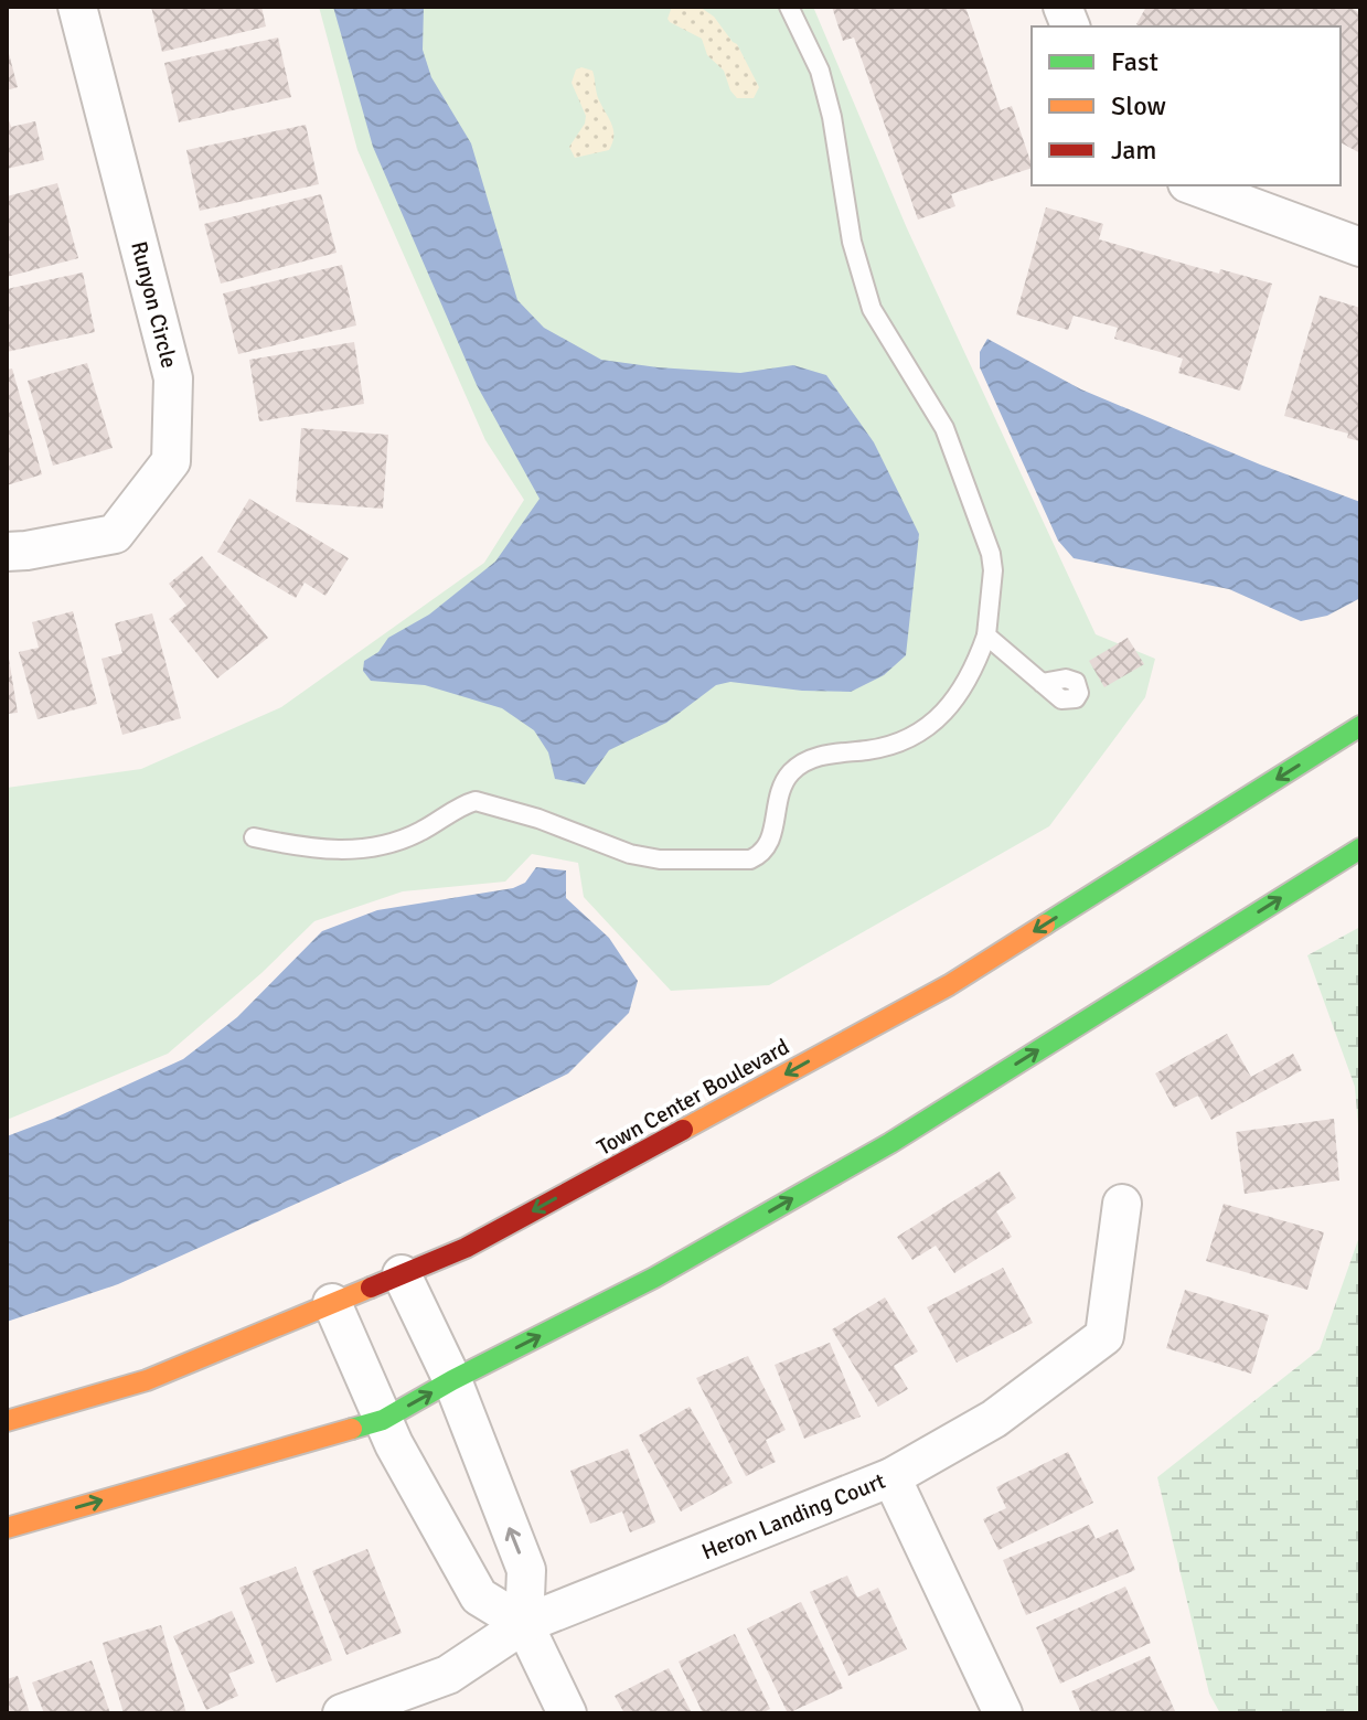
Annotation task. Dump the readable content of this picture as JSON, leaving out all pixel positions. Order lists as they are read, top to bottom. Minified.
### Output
{"streets":{"main road":["Town Center Boulevard"],"street":["Runyon Circle","Heron Landing Court"]},"legend":["Fast","Slow","Jam"]}
